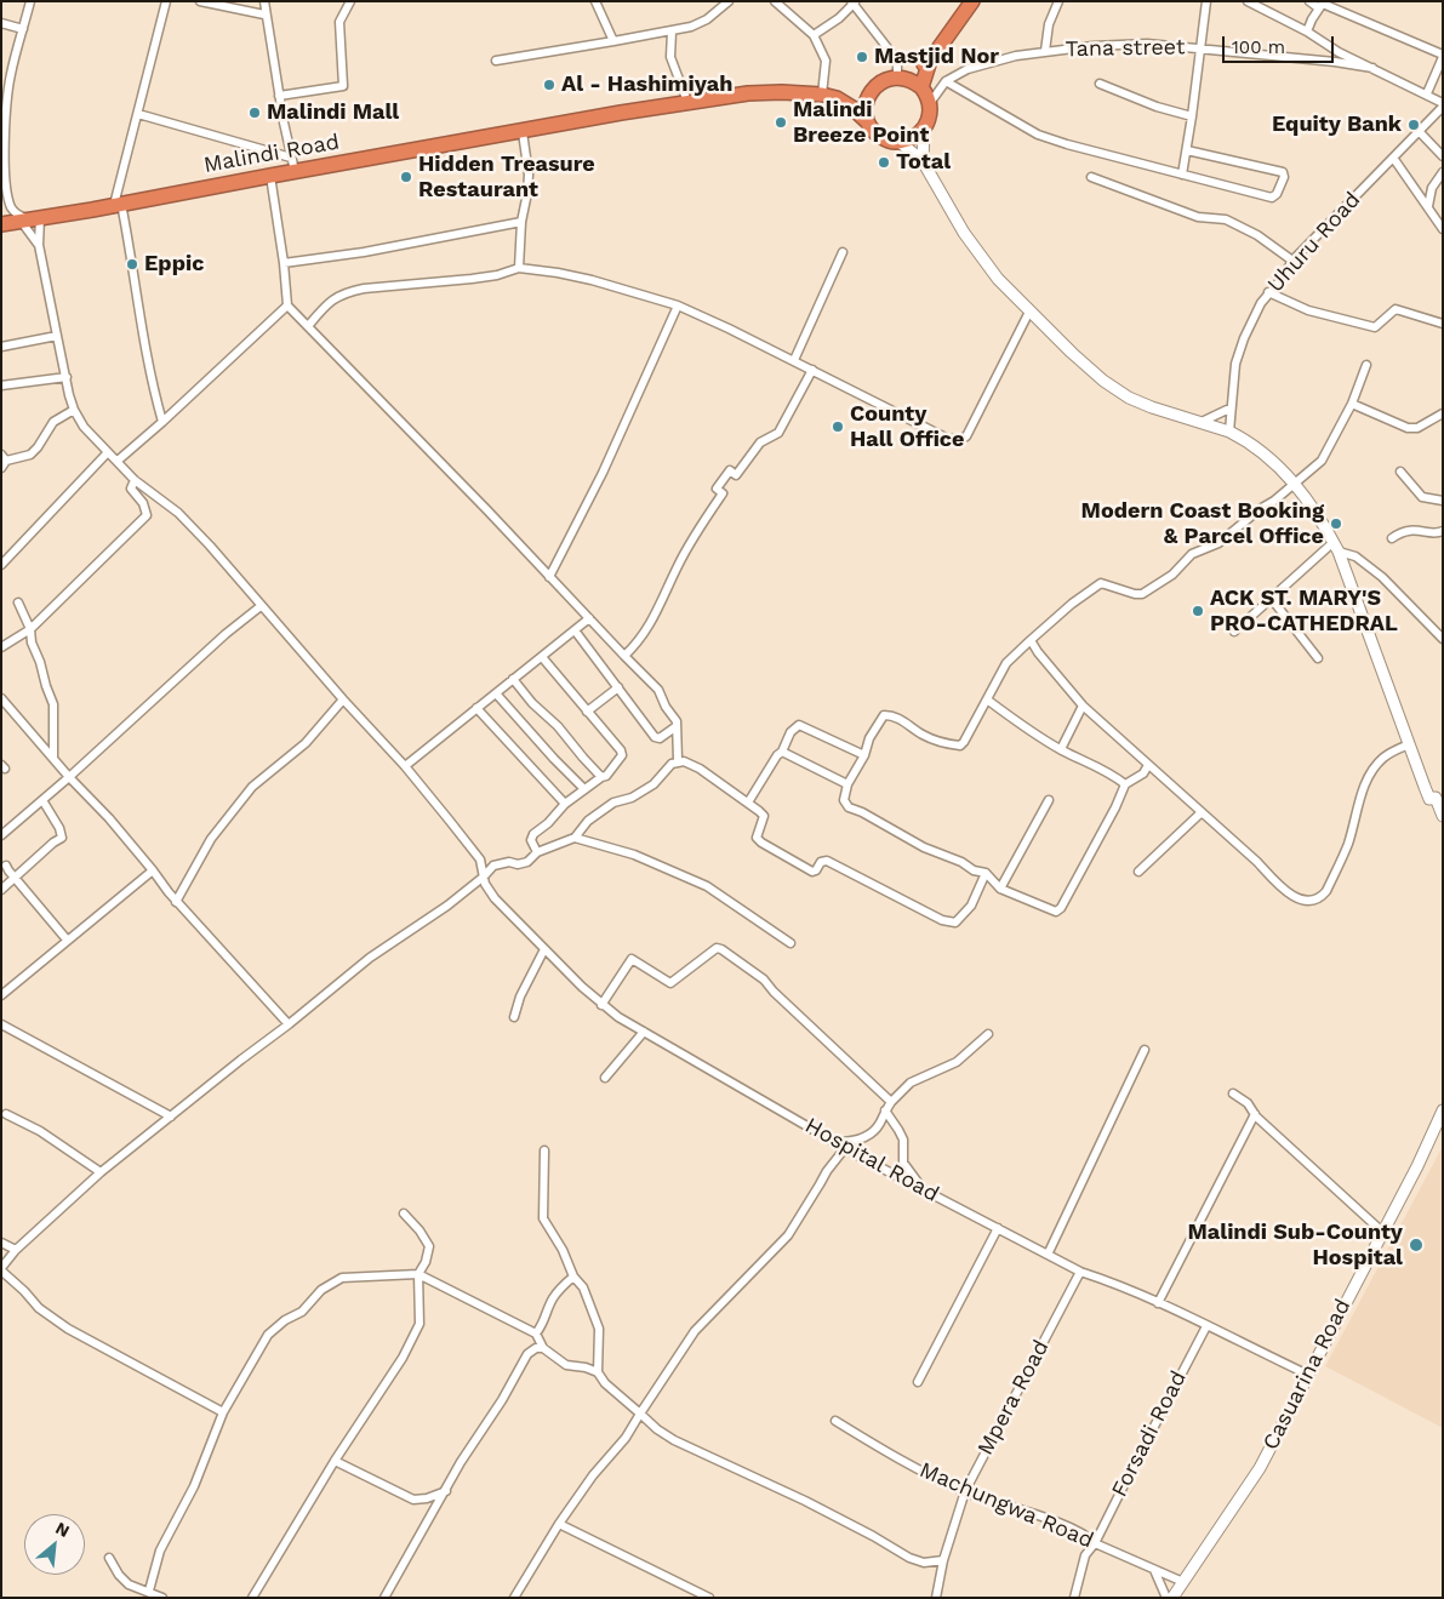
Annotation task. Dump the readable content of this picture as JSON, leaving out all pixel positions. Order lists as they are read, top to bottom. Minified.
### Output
{"streets":{"highway":["Malindi Road"],"street":["Tana street","Uhuru Road","Hospital Road","Casuarina Road","Mpera Road","Forsadi Road","Machungwa Road"]},"crossings":[["Tana street","Malindi Road"],["Hospital Road","Casuarina Road"],["Hospital Road","Mpera Road"],["Hospital Road","Forsadi Road"],["Casuarina Road","Machungwa Road"],["Mpera Road","Machungwa Road"],["Forsadi Road","Machungwa Road"]],"places":["Mastjid Nor","Al - Hashimiyah","Malindi Mall","Malindi Breeze Point","Equity Bank","Total","Hidden Treasure Restaurant","Eppic","County Hall Office","Modern Coast Booking & Parcel Office","ACK ST. MARY'S PRO-CATHEDRAL","Malindi Sub-County Hospital"],"scale_bar":"100 m","north":"top right"}
